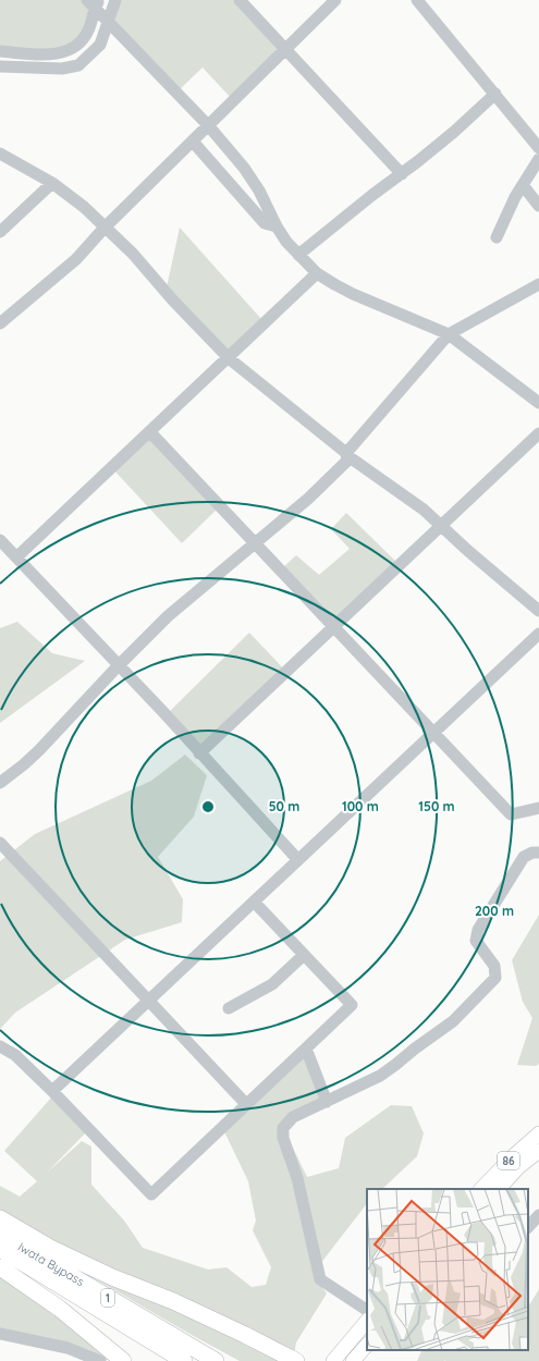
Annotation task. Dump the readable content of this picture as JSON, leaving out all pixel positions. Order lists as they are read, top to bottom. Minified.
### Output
{"streets":{"highway":["Iwata Bypass","1"],"main road":["86"]},"rings":["50 m","100 m","150 m","200 m"]}
